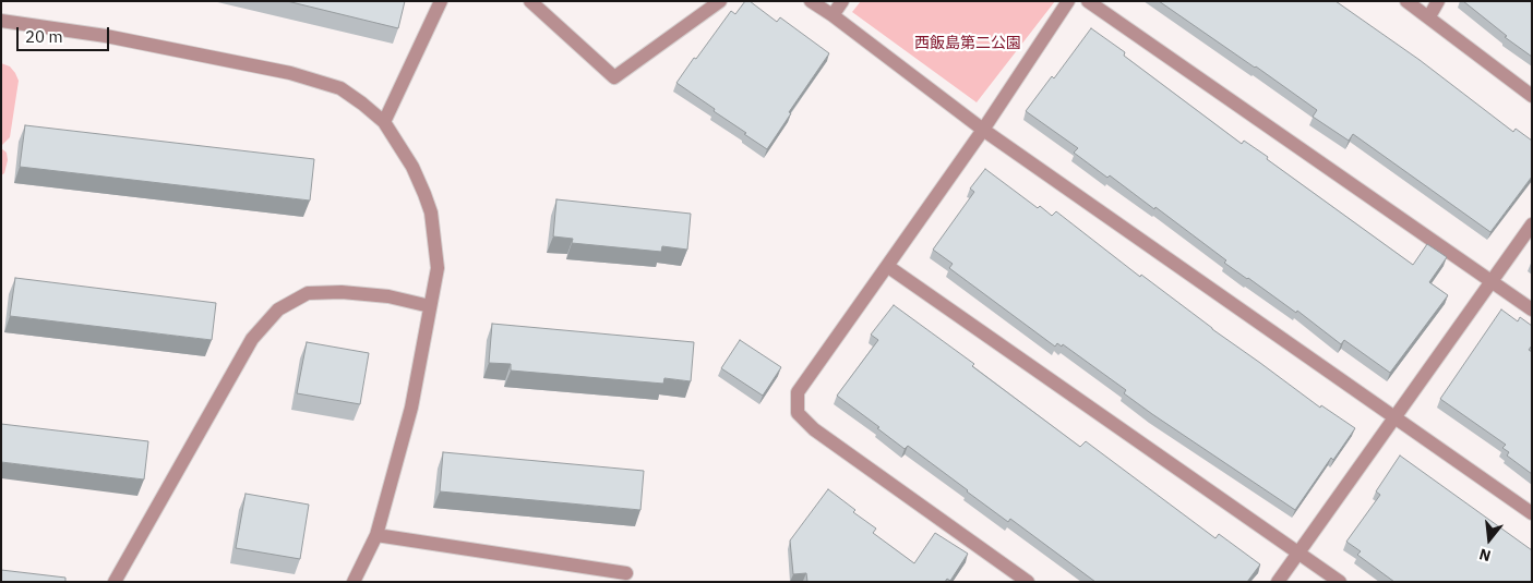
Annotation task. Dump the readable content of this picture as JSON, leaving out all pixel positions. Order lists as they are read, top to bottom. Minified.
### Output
{"parks":["西飯島第二公園"],"scale_bar":"20 m","north":"bottom"}
